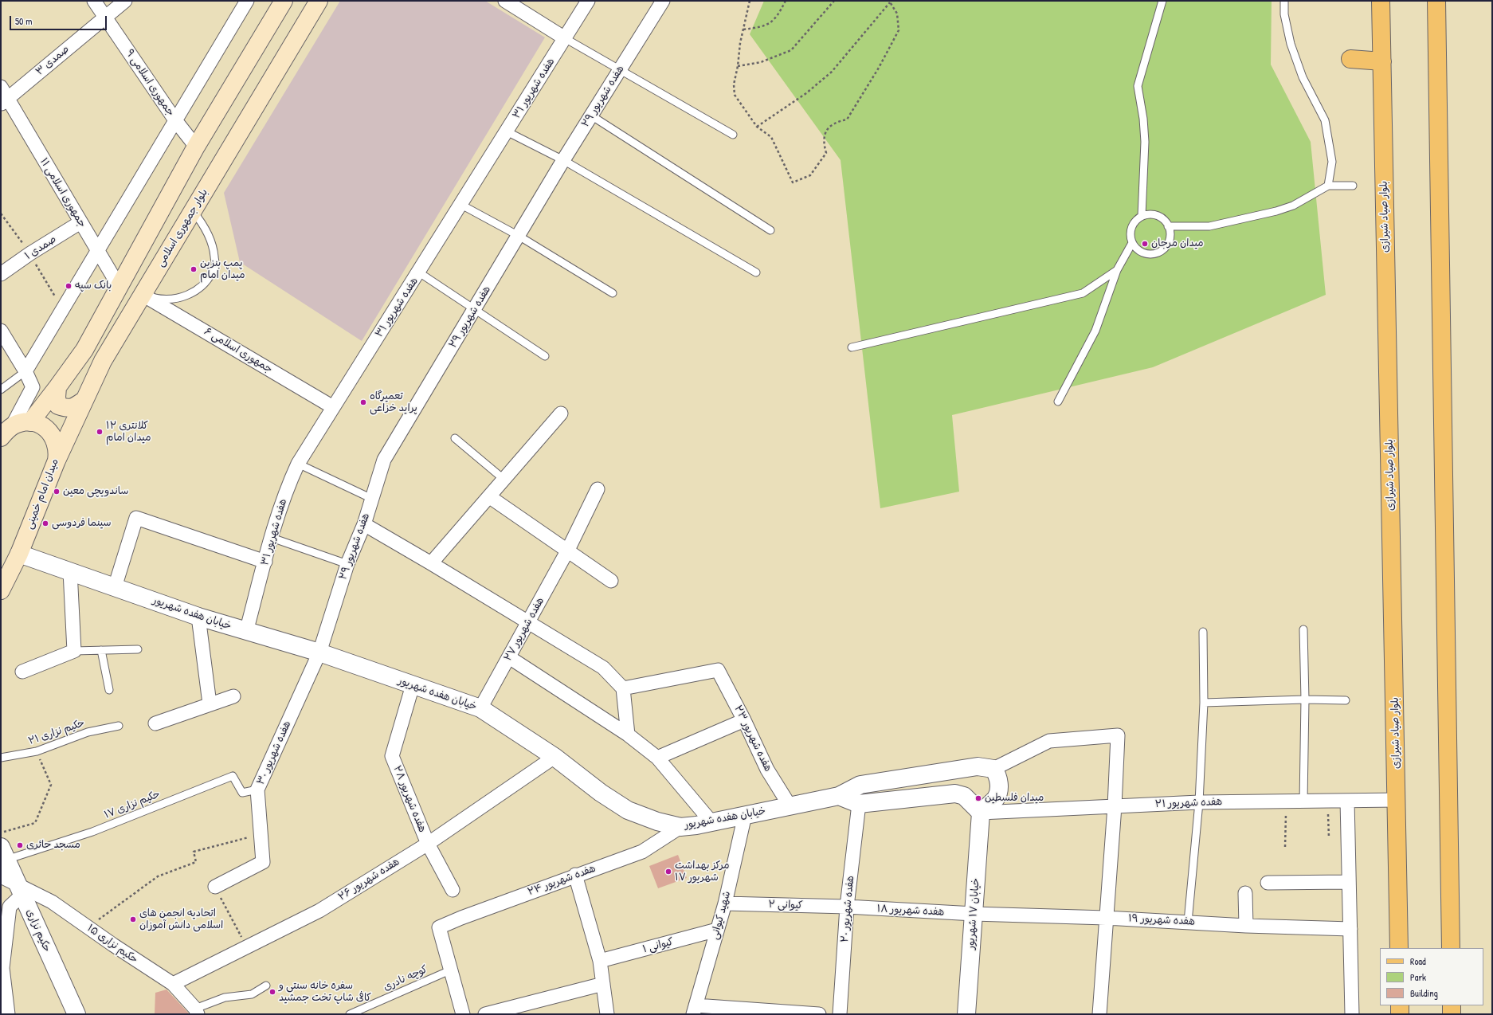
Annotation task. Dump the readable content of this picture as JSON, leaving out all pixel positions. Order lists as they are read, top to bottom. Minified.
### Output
{"streets":{"main road":["بلوار صیاد شیرازی","بلوار جمهوری اسلامی","میدان امام خمینی"],"street":["صمدی ۳","جمهوری اسلامی ۹","هفده شهریور ۳۱","هفده شهریور ۲۹","جمهوری اسلامی ۱۱","صمدی ۱","جمهوری اسلامی ۶","خیابان هفده شهریور","هفده شهریور ۲۷","هفده شهریور ۲۳","هفده شهریور ۳۰","هفده شهریور ۲۸","هفده شهریور ۲۱","هفده شهریور ۲۶","هفده شهریور ۲۴","کیوانی ۲","هفده شهریور ۲۰","هفده شهریور ۱۸","خیابان ۱۷ شهریور","شهید کیوانی","هفده شهریور ۱۹","حکیم نزاری","حکیم نزاری ۱۵","کیوانی ۱"],"lane":["حکیم نزاری ۲۱","حکیم نزاری ۱۷","کوچه نادری"]},"crossings":[["صمدی ۳","جمهوری اسلامی ۹"],["صمدی ۳","جمهوری اسلامی ۱۱"],["هفده شهریور ۳۱","جمهوری اسلامی ۶"],["هفده شهریور ۳۱","خیابان هفده شهریور"],["هفده شهریور ۲۹","خیابان هفده شهریور"],["هفده شهریور ۲۹","هفده شهریور ۳۰"],["جمهوری اسلامی ۱۱","صمدی ۱"],["بلوار صیاد شیرازی","هفده شهریور ۲۱"],["بلوار جمهوری اسلامی","جمهوری اسلامی ۶"],["بلوار جمهوری اسلامی","میدان امام خمینی"],["میدان امام خمینی","خیابان هفده شهریور"],["خیابان هفده شهریور","هفده شهریور ۲۷"],["خیابان هفده شهریور","هفده شهریور ۲۳"],["خیابان هفده شهریور","هفده شهریور ۳۰"],["خیابان هفده شهریور","هفده شهریور ۲۸"],["خیابان هفده شهریور","هفده شهریور ۲۶"],["خیابان هفده شهریور","هفده شهریور ۲۴"],["خیابان هفده شهریور","شهید کیوانی"],["هفده شهریور ۳۰","حکیم نزاری ۱۷"],["هفده شهریور ۲۸","هفده شهریور ۲۶"],["هفده شهریور ۲۱","خیابان ۱۷ شهریور"],["حکیم نزاری ۱۷","حکیم نزاری"],["هفده شهریور ۲۶","حکیم نزاری ۱۵"],["هفده شهریور ۲۴","کوچه نادری"],["کیوانی ۲","هفده شهریور ۲۰"],["کیوانی ۲","هفده شهریور ۱۸"],["کیوانی ۲","شهید کیوانی"],["هفده شهریور ۲۰","هفده شهریور ۱۸"],["هفده شهریور ۱۸","خیابان ۱۷ شهریور"],["هفده شهریور ۱۸","هفده شهریور ۱۹"],["خیابان ۱۷ شهریور","هفده شهریور ۱۹"],["شهید کیوانی","کیوانی ۱"],["حکیم نزاری","حکیم نزاری ۱۵"]],"places":["میدان مرجان","پمپ بنزین میدان امام","بانک سپه","تعمیرگاه پراید خزاعی","کلانتری ۱۲ میدان امام","ساندویچی معین","سینما فردوسی","میدان فلسطین","مسجد حائری","مرکز بهداشت ۱۷ شهریور","اتحادیه انجمن های اسلامی دانش آموزان","سفره خانه سنتی و کافی شاپ تخت جمشید"],"legend":["Road","Park","Building"],"scale_bar":"50 m"}
